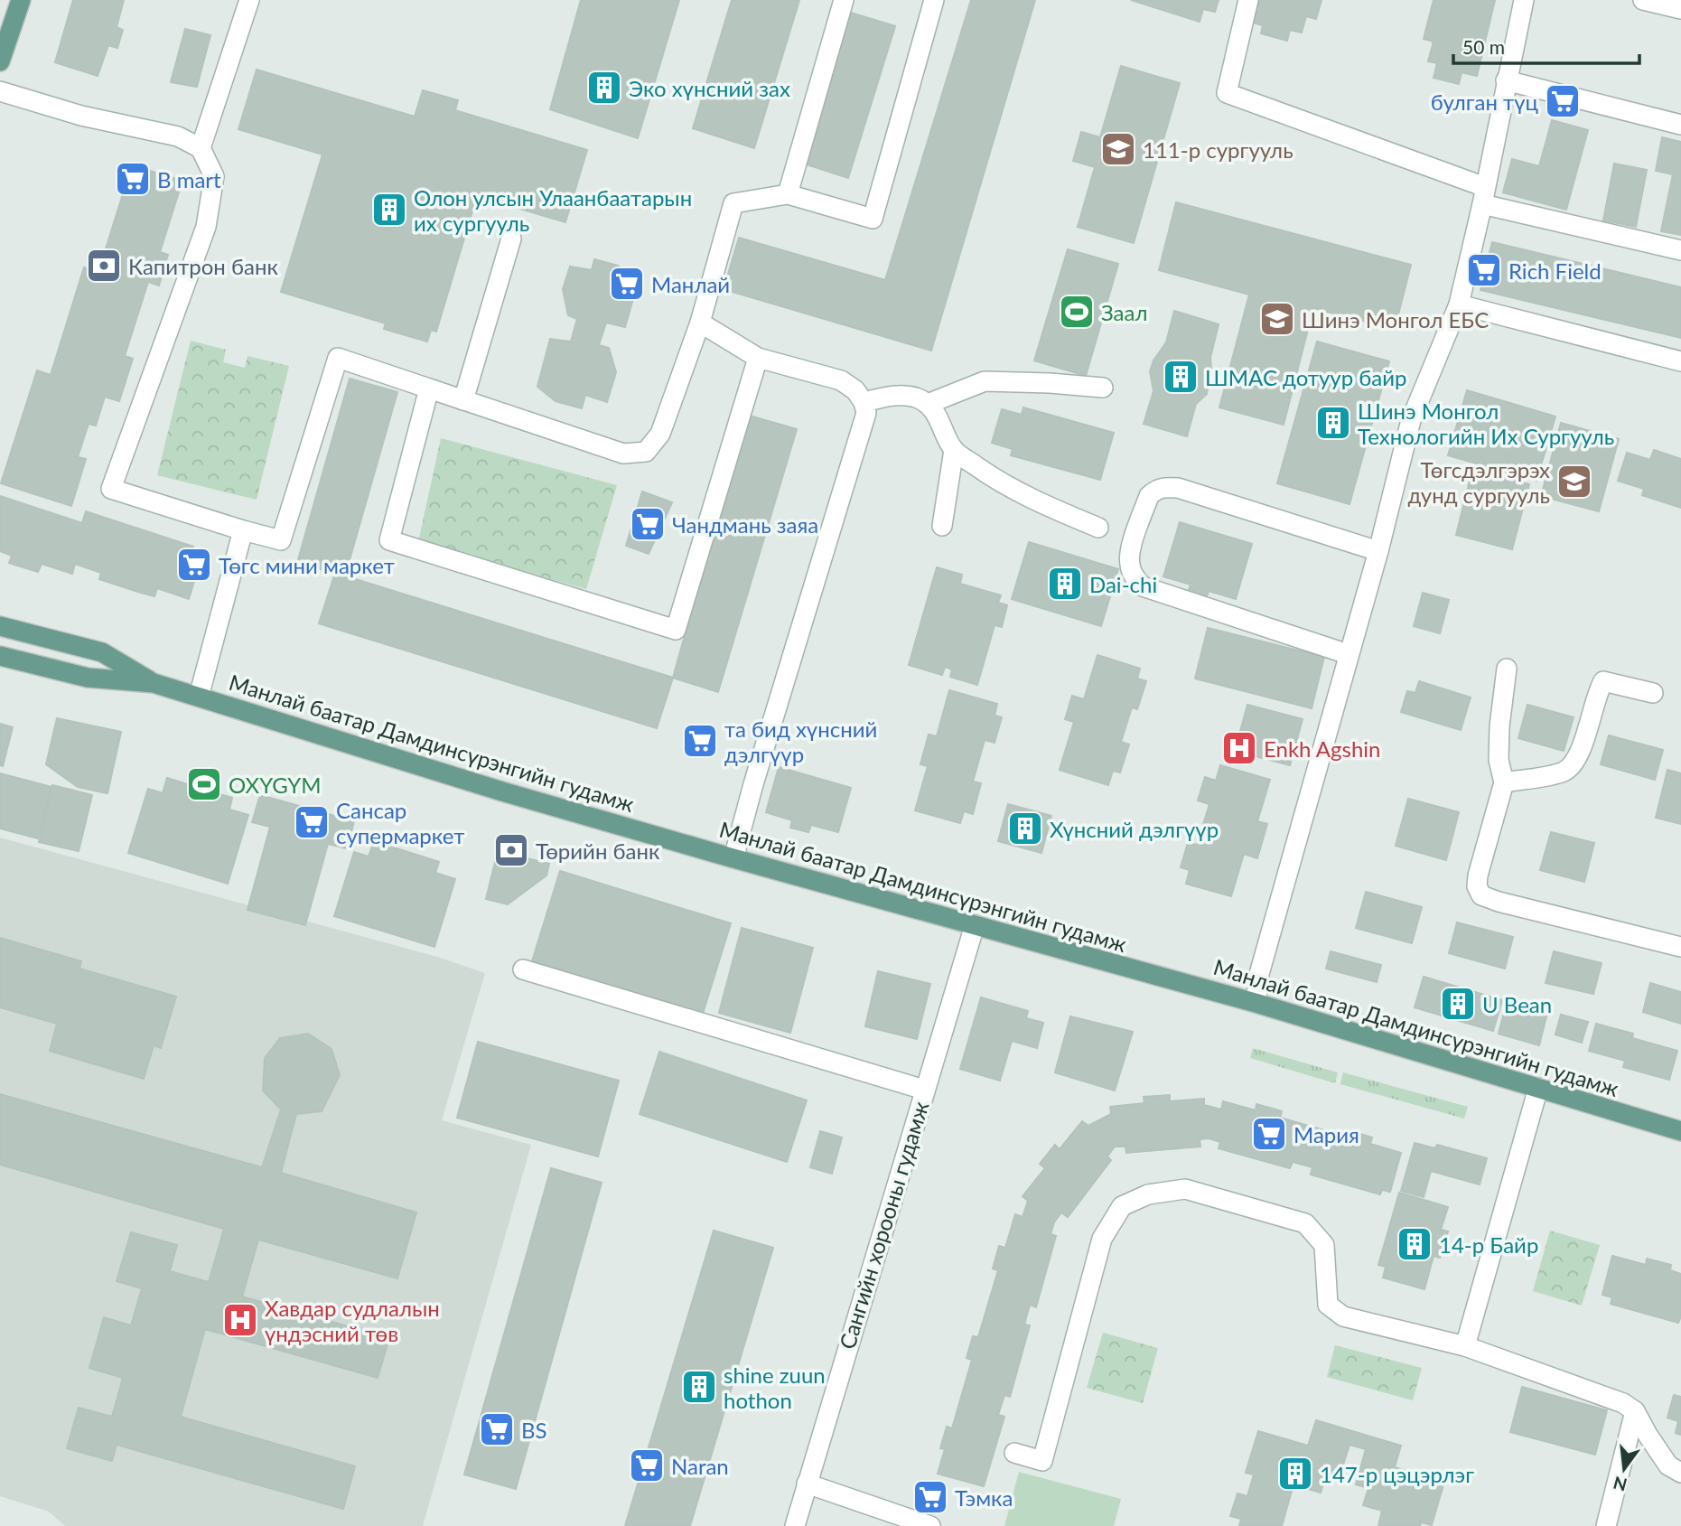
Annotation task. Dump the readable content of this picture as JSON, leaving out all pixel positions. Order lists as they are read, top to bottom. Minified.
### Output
{"streets":{"main road":["Манлай баатар Дамдинсүрэнгийн гудамж"],"street":["Сангийн хорооны гудамж"]},"crossings":[["Манлай баатар Дамдинсүрэнгийн гудамж","Сангийн хорооны гудамж"]],"places":{"building":["Эко хүнсний зах","Олон улсын Улаанбаатарын их сургууль","ШМАС дотуур байр","Шинэ Монгол Технологийн Их Сургууль","Dai-chi","Хүнсний дэлгүүр","U Bean","14-р Байр","shine zuun hothon","147-р цэцэрлэг"],"supermarket":["булган түц","B mart","Rich Field","Манлай","Чандмань заяа","Төгс мини маркет","та бид хүнсний дэлгүүр","Сансар супермаркет","Мария","BS","Naran","Тэмка"],"school or university":["111-р сургууль","Шинэ Монгол ЕБС","Төгсдэлгэрэх дунд сургууль"],"bank":["Капитрон банк","Төрийн банк"],"sports":["Заал","OXYGYM"],"hospital":["Enkh Agshin","Хавдар судлалын үндэсний төв"]},"scale_bar":"50 m","north":"bottom"}
